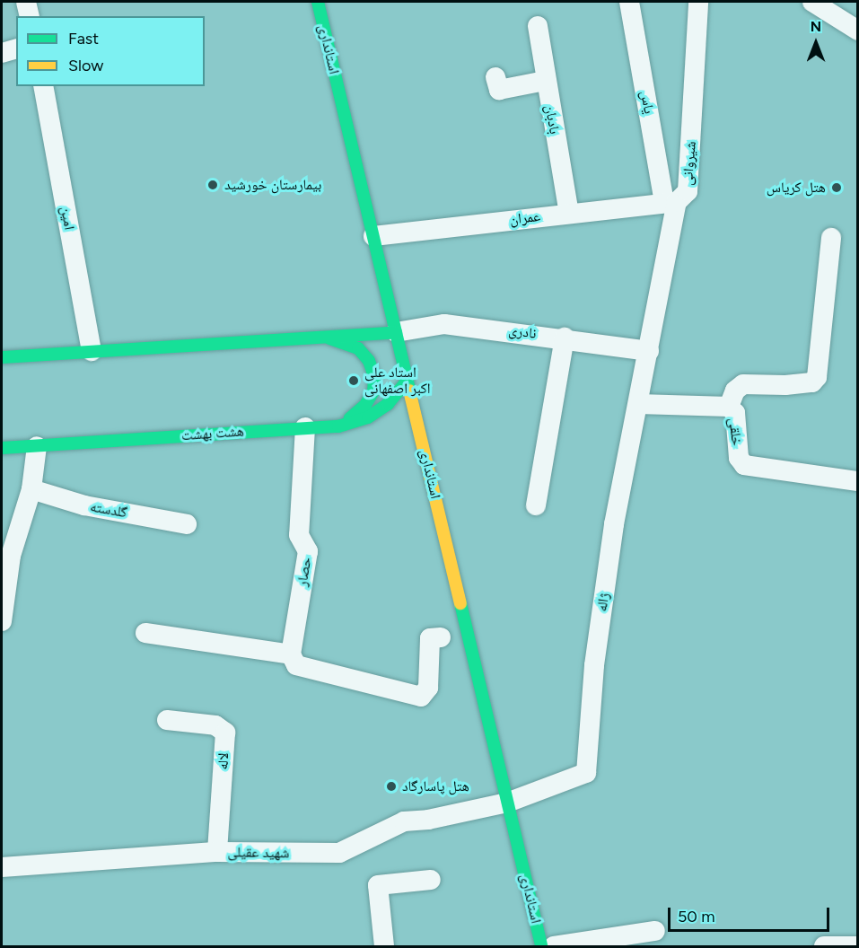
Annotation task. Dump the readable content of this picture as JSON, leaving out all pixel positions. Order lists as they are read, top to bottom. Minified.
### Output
{"streets":{"main road":["استانداری","هشت بهشت"],"street":["یاس","بادبان","شیروانی","امین","عمران","نادری","خلقی","گلدسته","حصار","ژاله","لاله","شهید عقیلی"]},"crossings":[["استانداری","عمران"],["استانداری","نادری"],["استانداری","هشت بهشت"],["استانداری","ژاله"],["استانداری","شهید عقیلی"],["یاس","شیروانی"],["یاس","عمران"],["بادبان","عمران"],["شیروانی","عمران"],["شیروانی","نادری"],["شیروانی","ژاله"],["نادری","ژاله"],["خلقی","ژاله"],["هشت بهشت","حصار"],["ژاله","شهید عقیلی"],["لاله","شهید عقیلی"]],"places":["بیمارستان خورشید","هتل کریاس","استاد علی اکبر اصفهانی","هتل پاسارگاد"],"legend":["Fast","Slow"],"scale_bar":"50 m","north":"top"}
